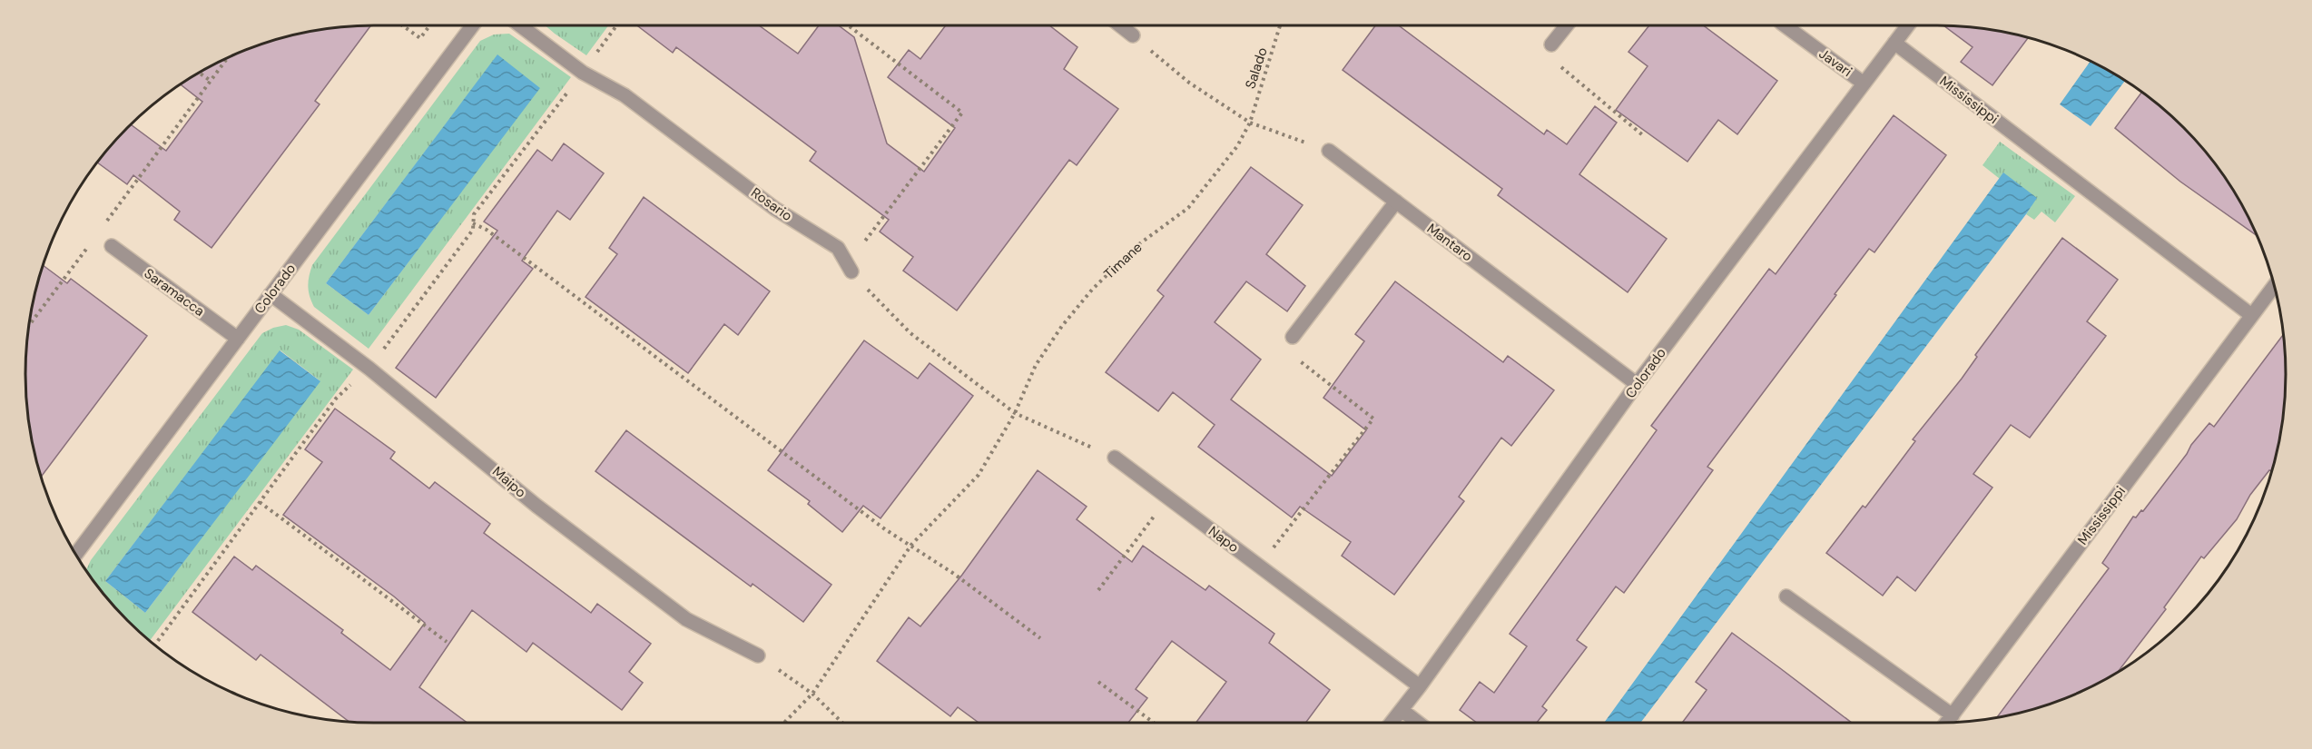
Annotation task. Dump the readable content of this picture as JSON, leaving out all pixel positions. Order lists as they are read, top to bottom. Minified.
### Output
{"streets":{"street":["Javari","Mississippi","Rosario","Mantaro","Colorado","Saramacca","Maipo","Napo"],"path":["Salado","Timane"]},"crossings":[["Javari","Colorado"],["Salado","Timane"],["Mississippi","Colorado"],["Mantaro","Colorado"],["Colorado","Saramacca"],["Colorado","Maipo"],["Colorado","Napo"]]}
